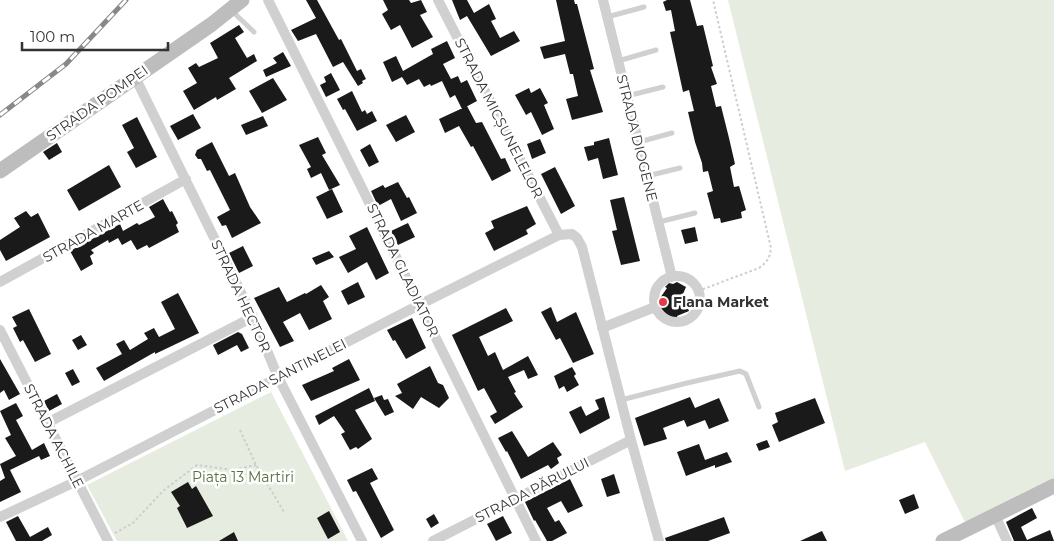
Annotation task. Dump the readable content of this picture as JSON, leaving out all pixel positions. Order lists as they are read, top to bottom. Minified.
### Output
{"streets":{"main road":["STRADA POMPEI"],"street":["STRADA MICȘUNELELOR","STRADA DIOGENE","STRADA MARTE","STRADA GLADIATOR","STRADA HECTOR","STRADA SANTINELEI","STRADA ACHILE","STRADA PĂRULUI"]},"crossings":[["STRADA POMPEI","STRADA HECTOR"],["STRADA MICȘUNELELOR","STRADA SANTINELEI"],["STRADA MARTE","STRADA HECTOR"],["STRADA GLADIATOR","STRADA SANTINELEI"],["STRADA GLADIATOR","STRADA PĂRULUI"],["STRADA HECTOR","STRADA SANTINELEI"],["STRADA SANTINELEI","STRADA ACHILE"]],"parks":["Piața 13 Martiri"],"places":["Flana Market"],"scale_bar":"100 m"}
